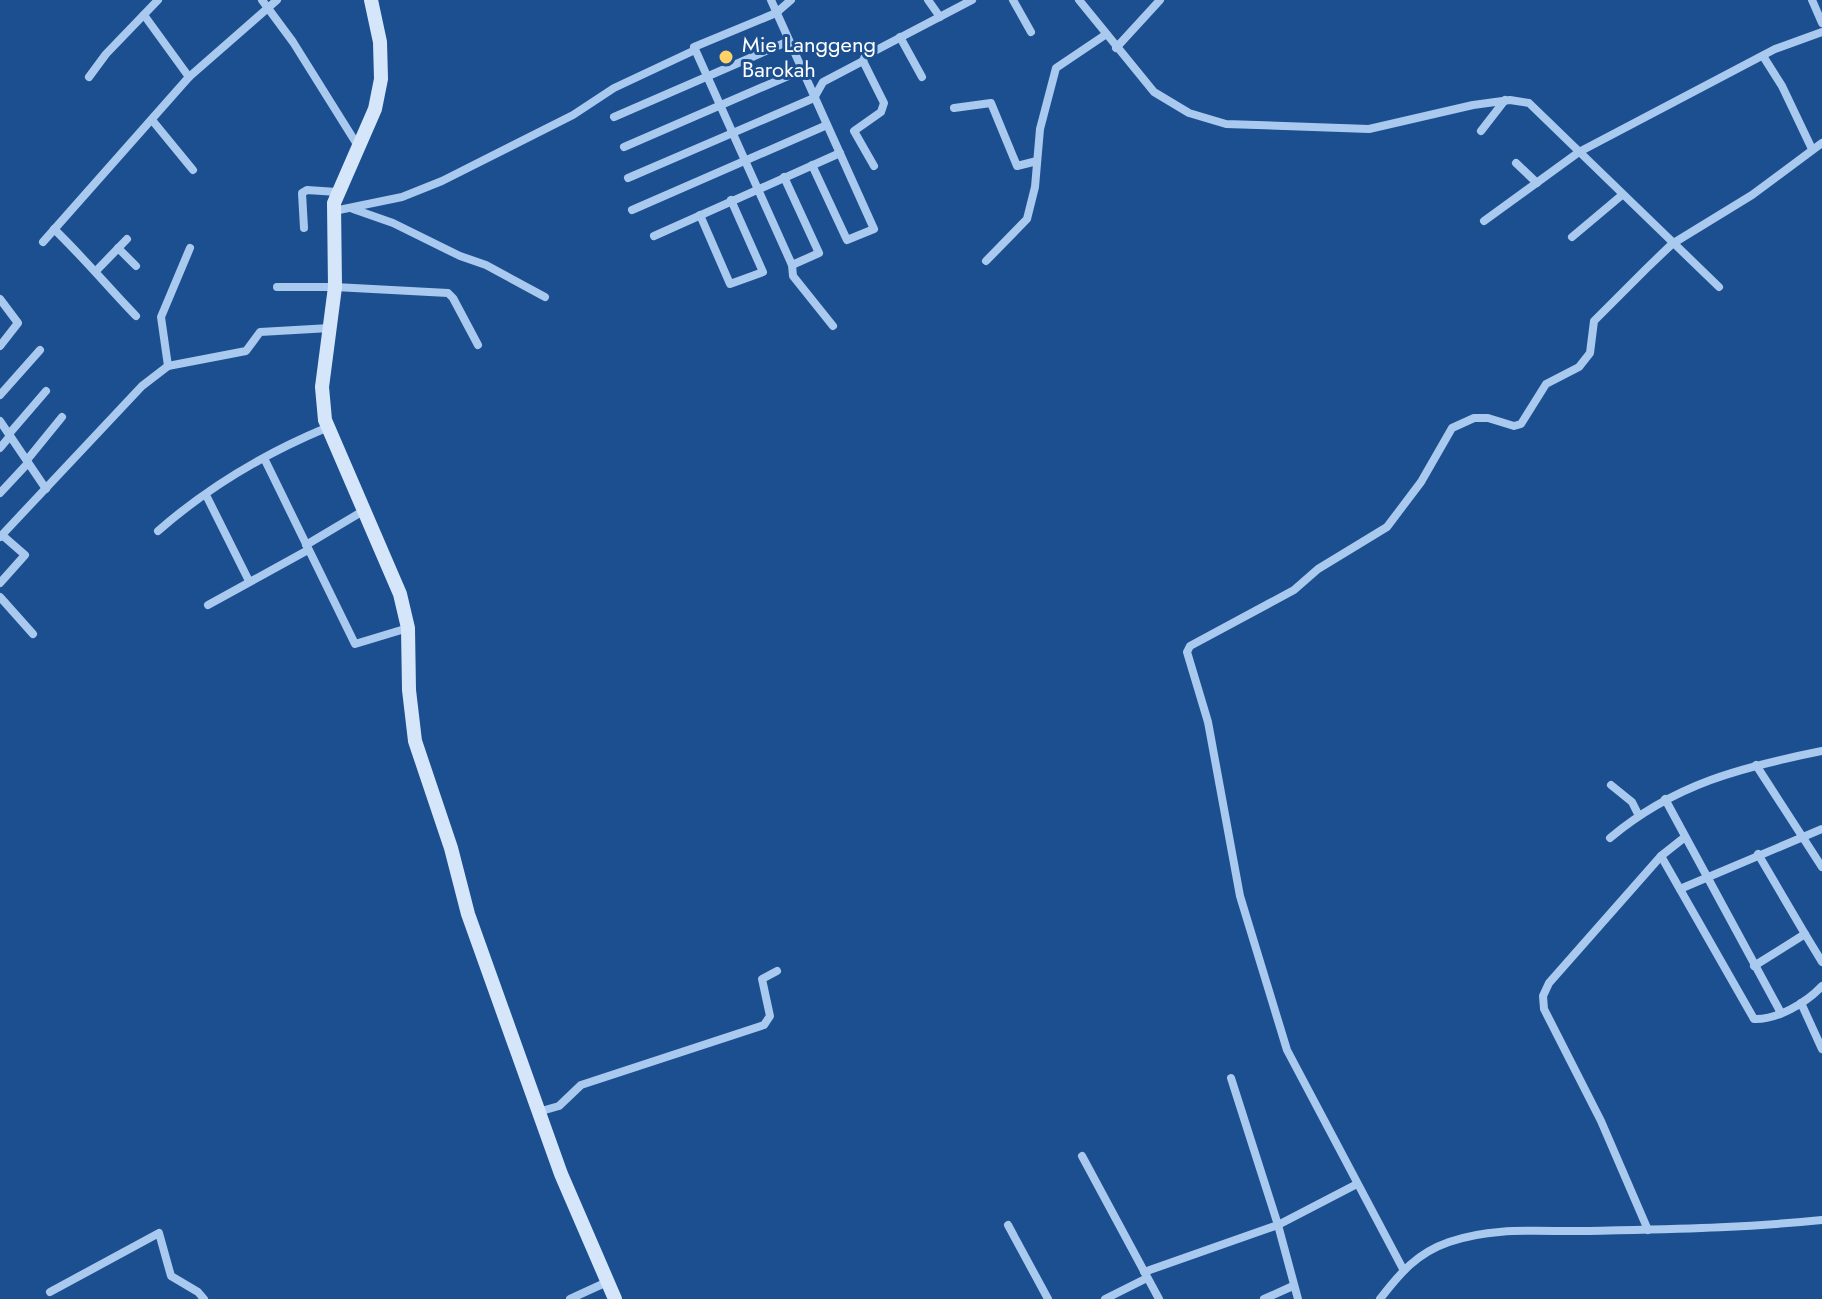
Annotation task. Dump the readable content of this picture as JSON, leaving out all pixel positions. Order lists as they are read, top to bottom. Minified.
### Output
{"places":["Mie Langgeng Barokah"]}
